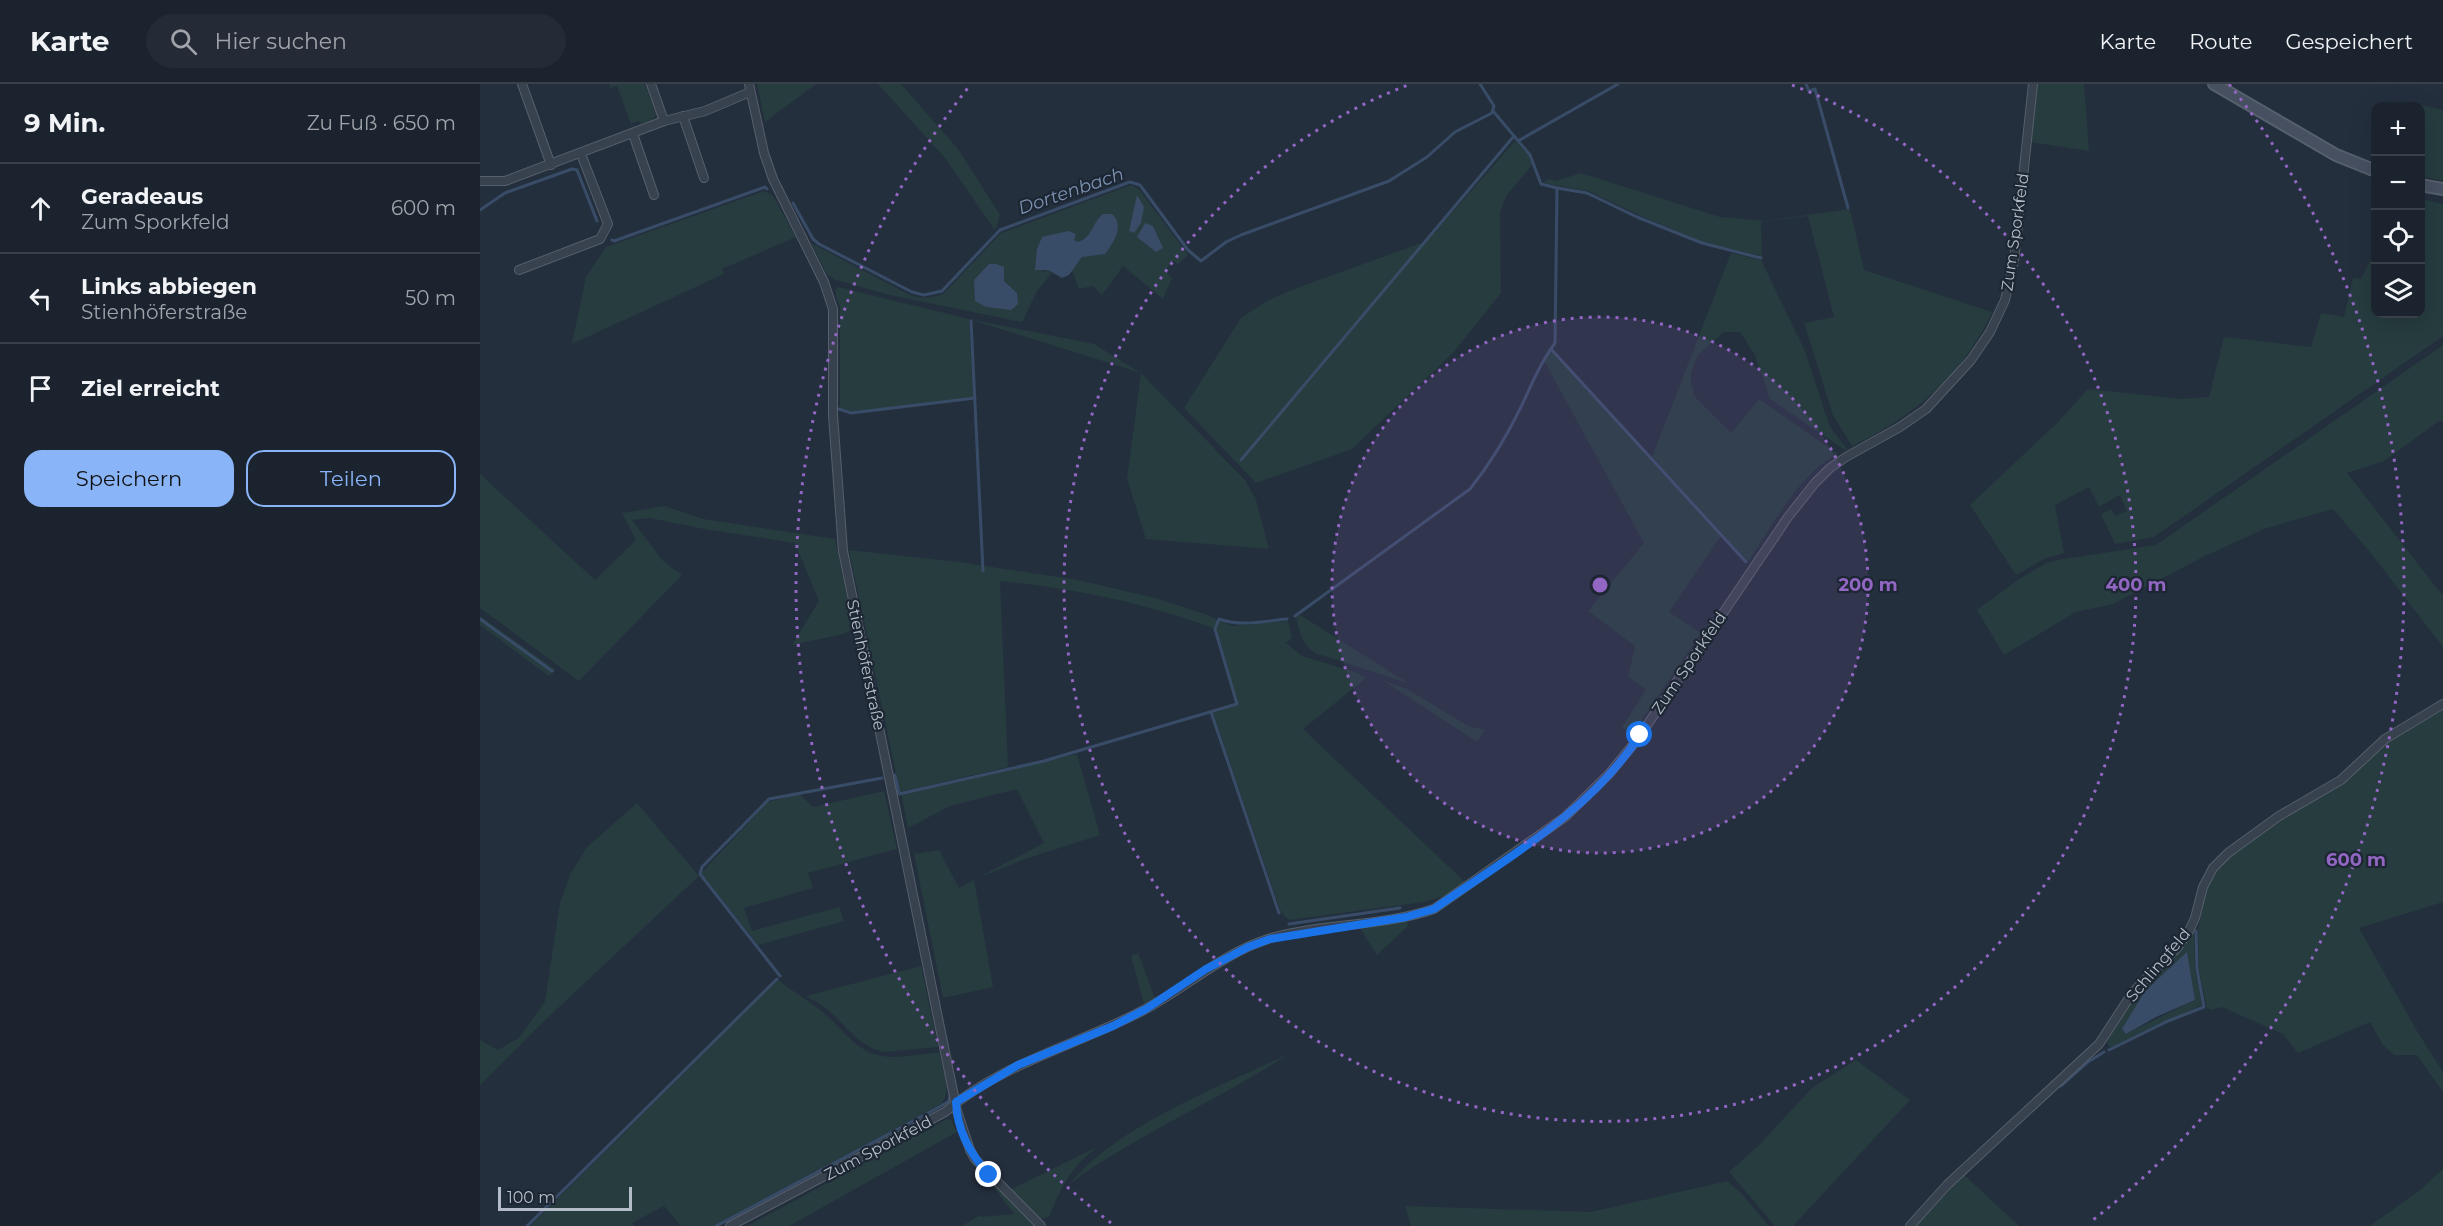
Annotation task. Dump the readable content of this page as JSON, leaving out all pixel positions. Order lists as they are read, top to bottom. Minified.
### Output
{"streets":{"street":["Zum Sporkfeld","Stienhöferstraße","Schlingfeld"]},"crossings":[["Zum Sporkfeld","Stienhöferstraße"]],"water":["Dortenbach"],"scale_bar":"100 m","page":{"header":"Karte","search":"Hier suchen","nav":["Karte","Route","Gespeichert"],"heading":["9 Min.","Zu Fuß · 650 m"],"map_buttons":["+","−"],"list":[["Geradeaus","Zum Sporkfeld","600 m"],["Links abbiegen","Stienhöferstraße","50 m"],"Ziel erreicht"],"buttons":["Speichern","Teilen"],"scale":"100 m"},"rings":["200 m","400 m","600 m"]}
